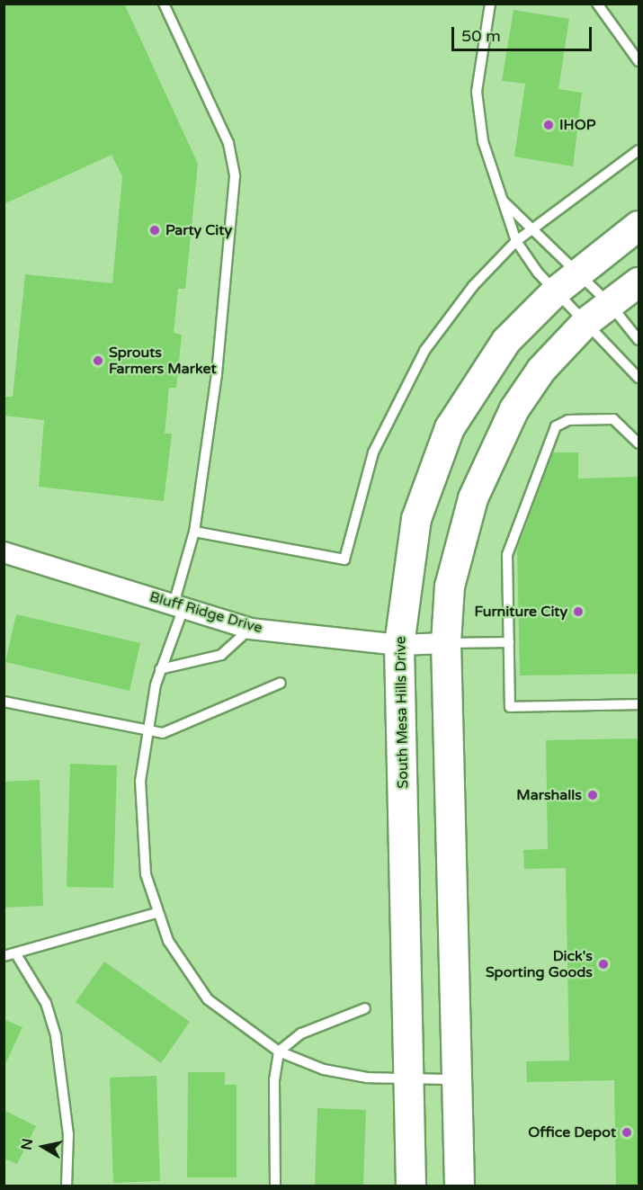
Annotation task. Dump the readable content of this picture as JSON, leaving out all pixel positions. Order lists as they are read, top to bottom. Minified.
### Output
{"streets":{"street":["Bluff Ridge Drive","South Mesa Hills Drive"]},"crossings":[["Bluff Ridge Drive","South Mesa Hills Drive"]],"places":["IHOP","Party City","Sprouts Farmers Market","Furniture City","Marshalls","Dick's Sporting Goods","Office Depot"],"scale_bar":"50 m","north":"left"}
